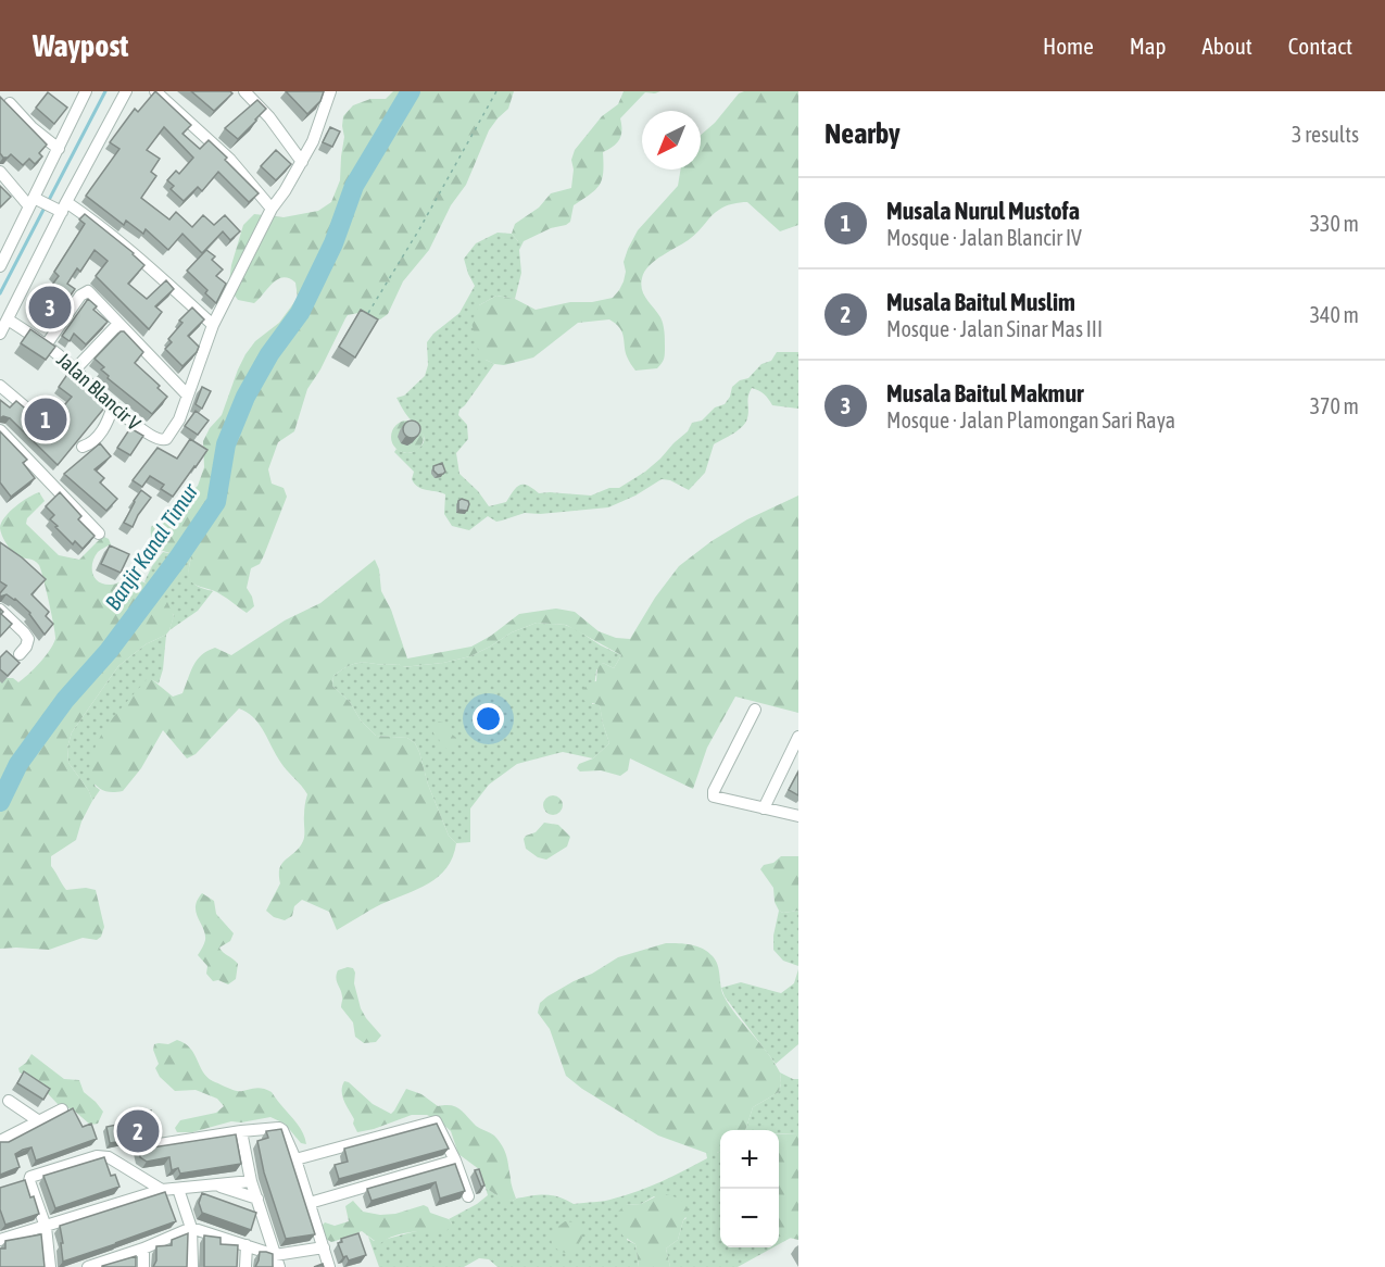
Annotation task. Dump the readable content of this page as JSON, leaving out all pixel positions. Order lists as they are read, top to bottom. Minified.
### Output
{"streets":{"street":["Jalan Blancir V"]},"water":["Banjir Kanal Timur"],"north":"bottom left","page":{"header":"Waypost","nav":["Home","Map","About","Contact"],"heading":["Nearby","3 results"],"list":[{"mark":"1","name":"Musala Nurul Mustofa","note":"Mosque · Jalan Blancir IV","value":"330 m"},{"mark":"2","name":"Musala Baitul Muslim","note":"Mosque · Jalan Sinar Mas III","value":"340 m"},{"mark":"3","name":"Musala Baitul Makmur","note":"Mosque · Jalan Plamongan Sari Raya","value":"370 m"}],"pins":["3","1","2"],"map_buttons":["+","−"]}}
